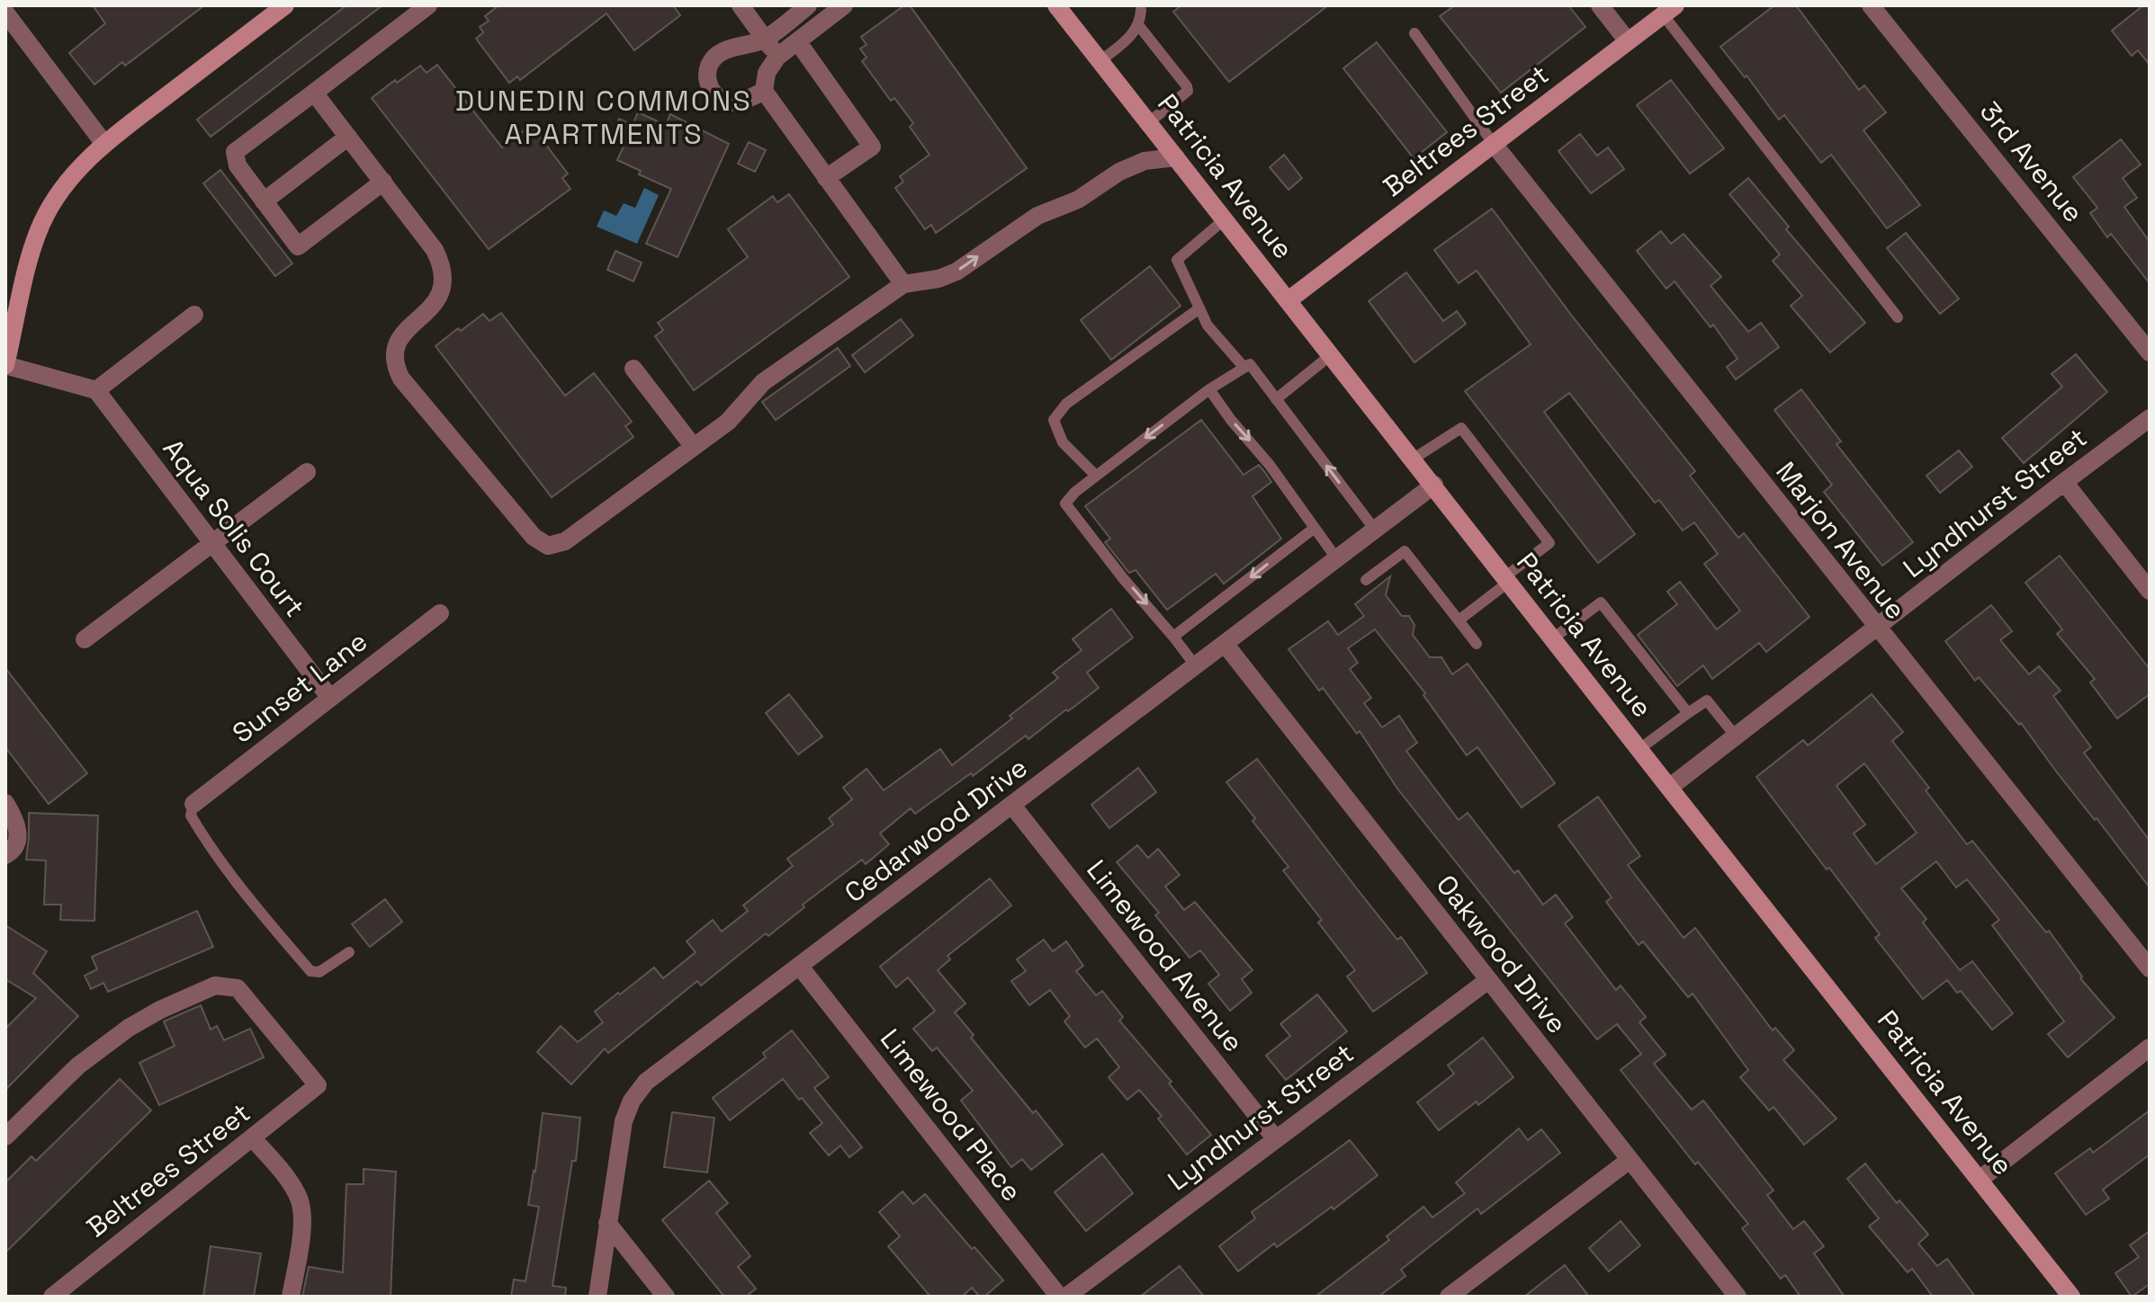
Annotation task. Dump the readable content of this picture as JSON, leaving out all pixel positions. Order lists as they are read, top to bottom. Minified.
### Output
{"streets":{"street":["Beltrees Street","3rd Avenue","Patricia Avenue","Lyndhurst Street","Aqua Solis Court","Marjon Avenue","Sunset Lane","Cedarwood Drive","Oakwood Drive","Limewood Avenue","Limewood Place"]},"crossings":[["Beltrees Street","Patricia Avenue"],["Beltrees Street","Marjon Avenue"],["Patricia Avenue","Lyndhurst Street"],["Patricia Avenue","Cedarwood Drive"],["Lyndhurst Street","Marjon Avenue"],["Lyndhurst Street","Oakwood Drive"],["Lyndhurst Street","Limewood Avenue"],["Aqua Solis Court","Sunset Lane"],["Cedarwood Drive","Oakwood Drive"],["Cedarwood Drive","Limewood Avenue"],["Cedarwood Drive","Limewood Place"]],"districts":["DUNEDIN COMMONS APARTMENTS"]}
